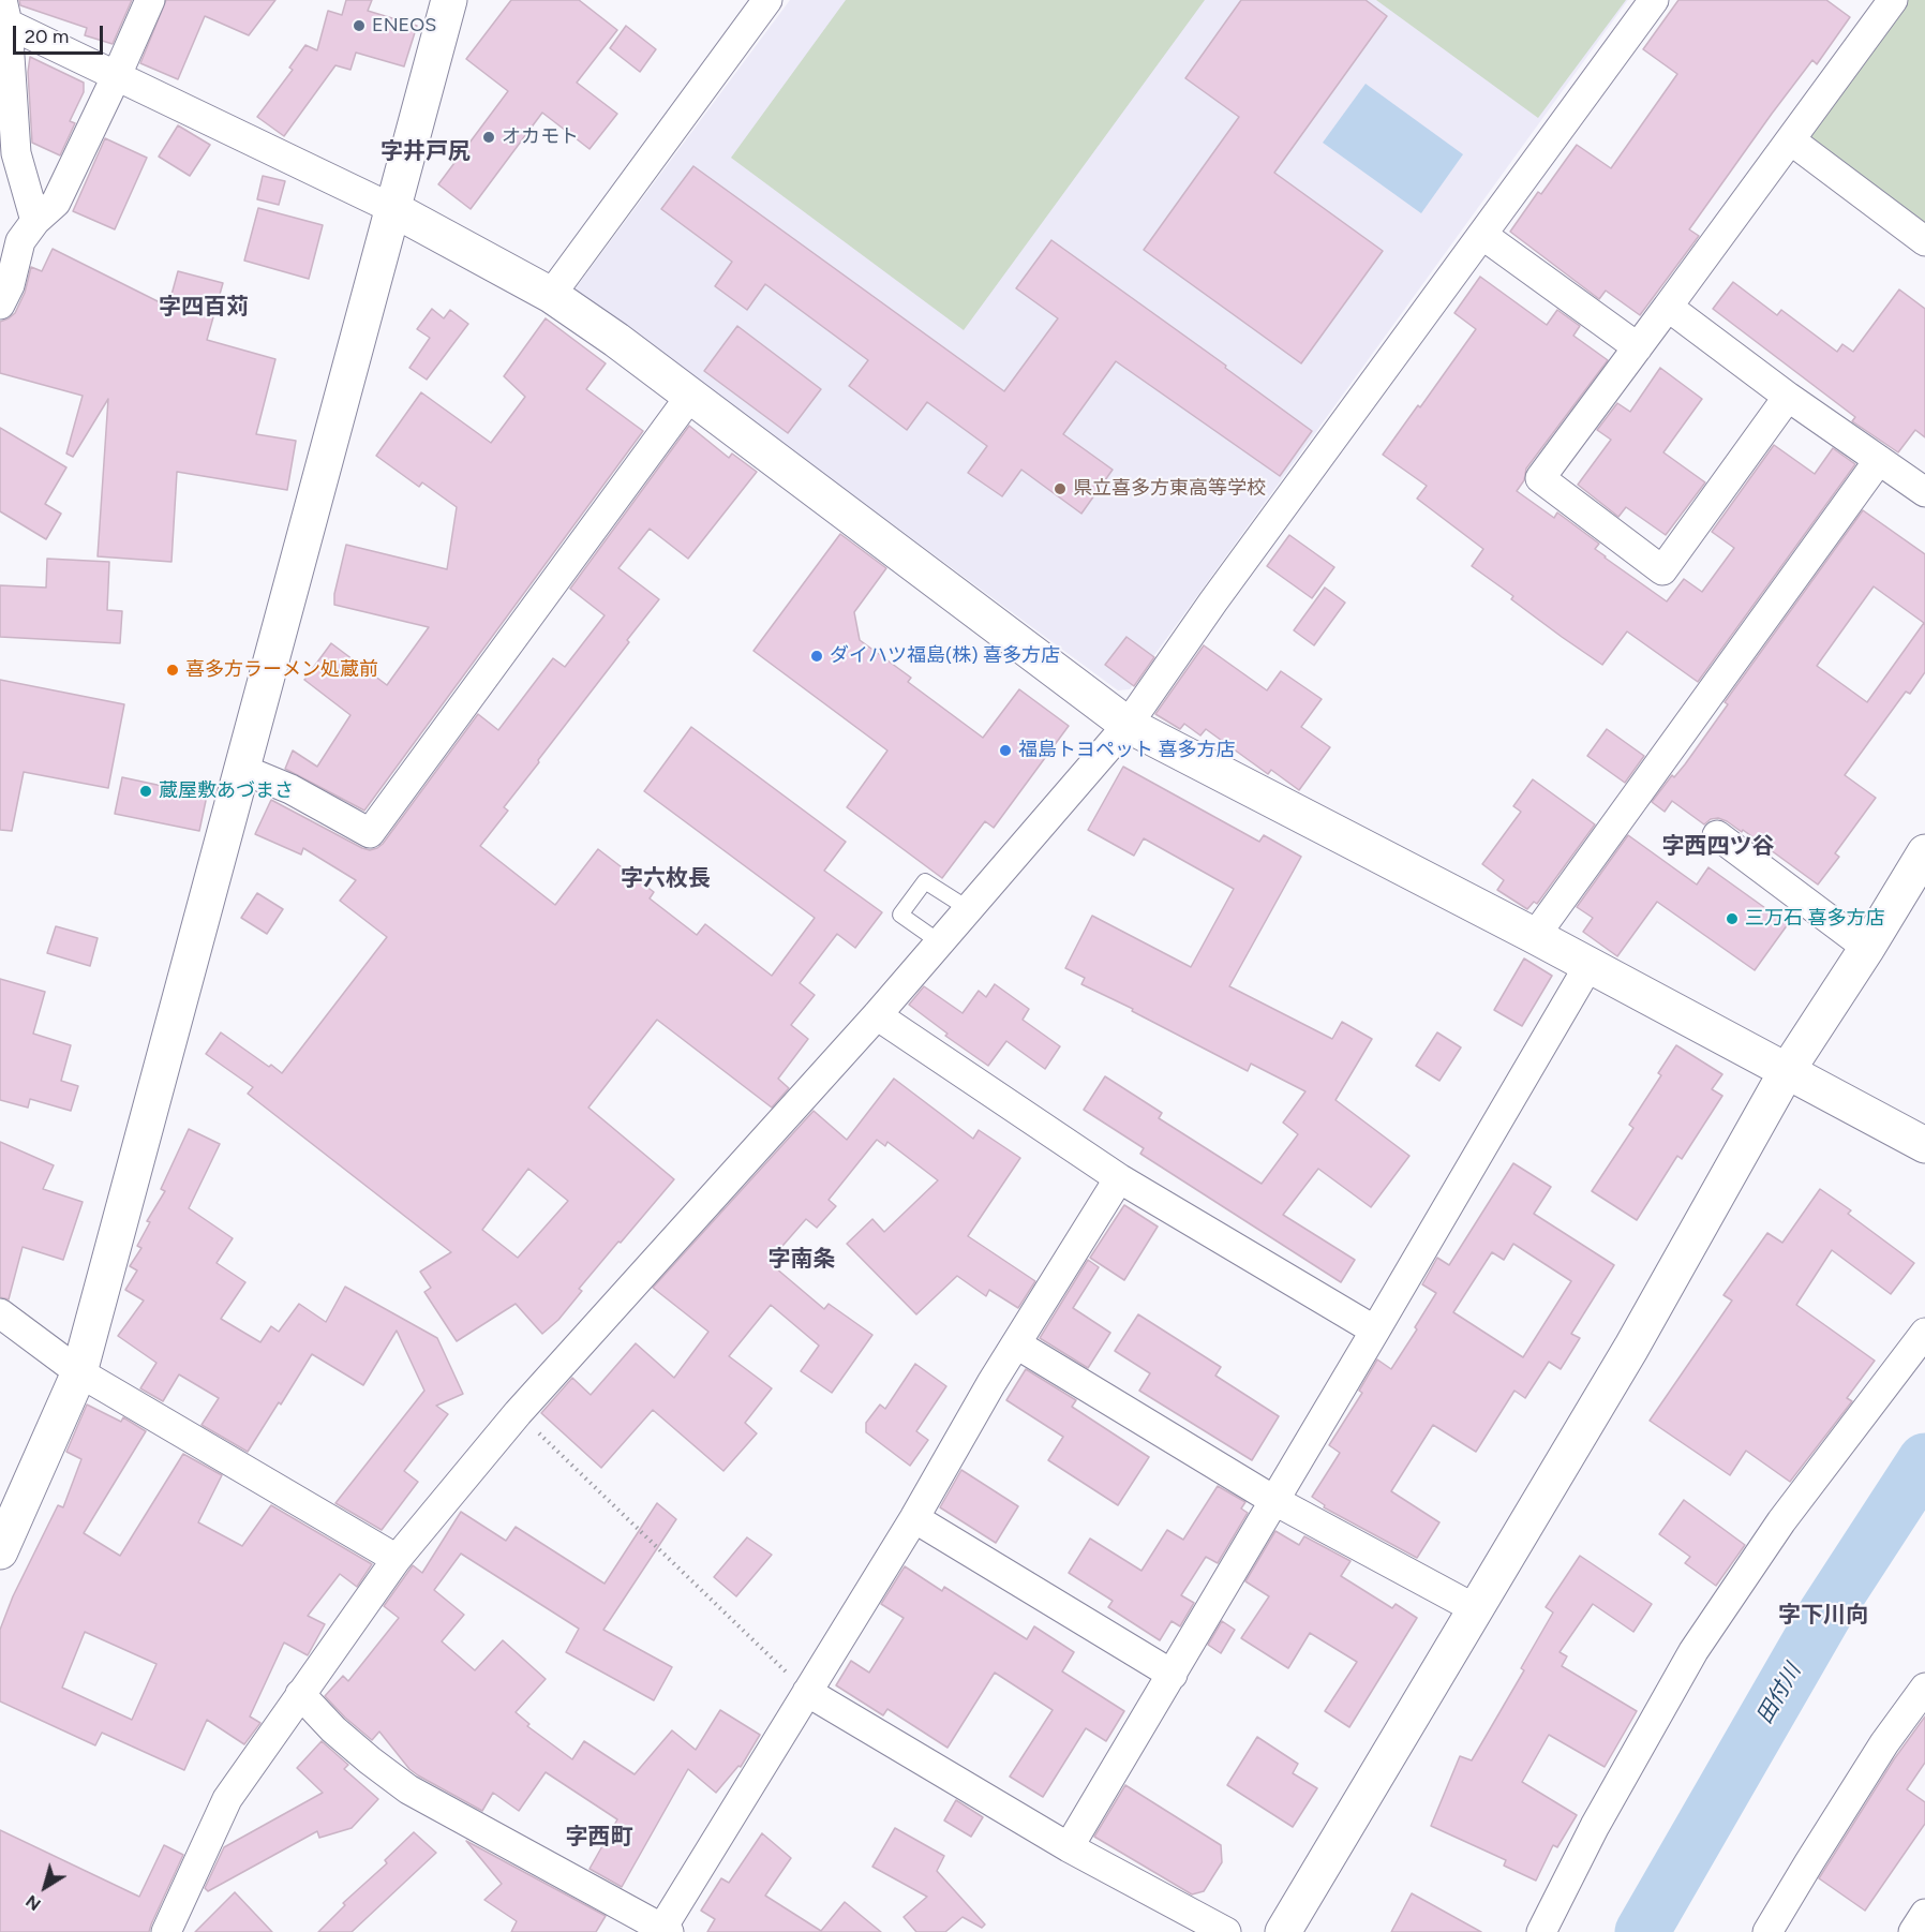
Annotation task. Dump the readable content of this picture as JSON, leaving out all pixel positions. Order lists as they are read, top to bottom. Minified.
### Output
{"districts":["字井戸尻","字四百苅","字西四ツ谷","字六枚長","字南条","字下川向","字西町"],"water":["田付川"],"places":["ENEOS","オカモト","県立喜多方東高等学校","ダイハツ福島(株) 喜多方店","喜多方ラーメン処蔵前","福島トヨペット 喜多方店","蔵屋敷あづまさ","三万石 喜多方店"],"scale_bar":"20 m","north":"bottom left"}
